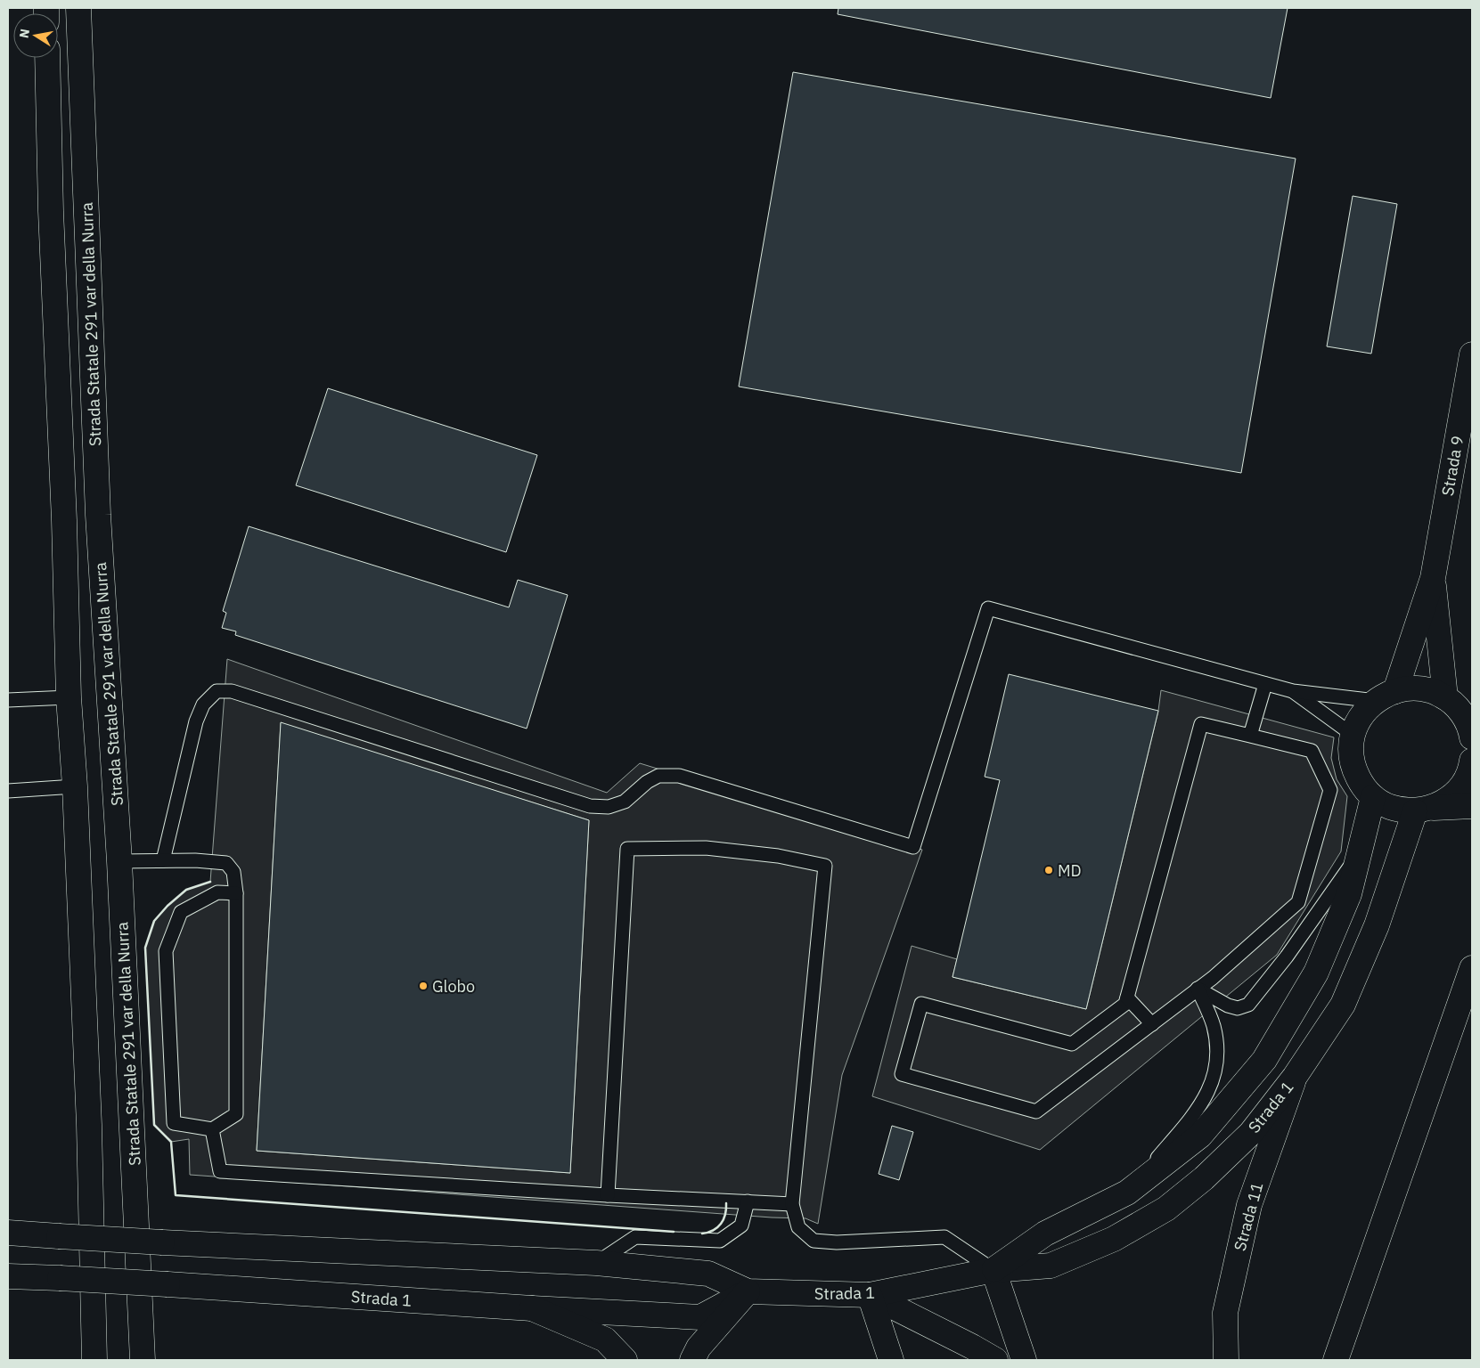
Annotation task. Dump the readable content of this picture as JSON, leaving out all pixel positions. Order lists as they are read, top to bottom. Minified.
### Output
{"streets":{"street":["Strada Statale 291 var della Nurra","Strada 9","Strada 1","Strada 11"]},"crossings":[["Strada 1","Strada 11"]],"places":["MD","Globo"],"north":"left"}
